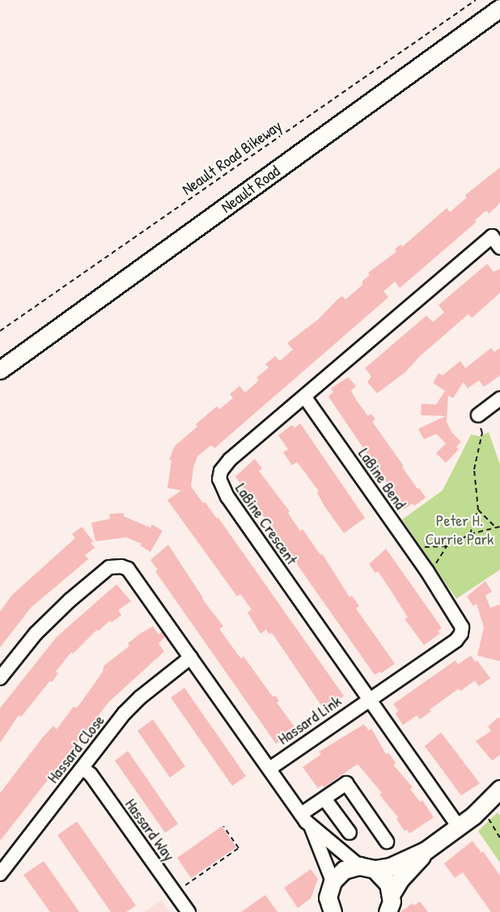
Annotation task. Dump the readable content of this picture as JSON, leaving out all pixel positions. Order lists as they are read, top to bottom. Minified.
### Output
{"streets":{"main road":["Neault Road"],"street":["LaBine Bend","LaBine Crescent","Hassard Link","Hassard Close","Hassard Way"],"path":["Neault Road Bikeway"]},"crossings":[["LaBine Bend","LaBine Crescent"],["LaBine Bend","Hassard Link"],["LaBine Crescent","Hassard Link"],["Hassard Close","Hassard Way"]],"parks":["Peter H. Currie Park"]}
